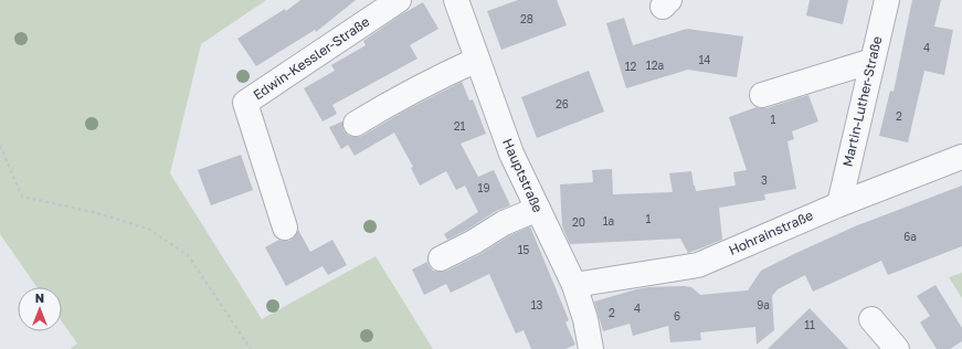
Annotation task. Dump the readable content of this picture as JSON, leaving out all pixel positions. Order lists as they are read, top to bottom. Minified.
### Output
{"streets":{"street":["Edwin-Kessler-Straße","Martin-Luther-Straße","Hauptstraße","Hohrainstraße"]},"crossings":[["Martin-Luther-Straße","Hohrainstraße"],["Hauptstraße","Hohrainstraße"]],"house_numbers":["28","4","14","12a","12","26","2","1","21","3","19","1","1a","20","6a","15","13","9a","4","2","6","11"],"north":"top"}
